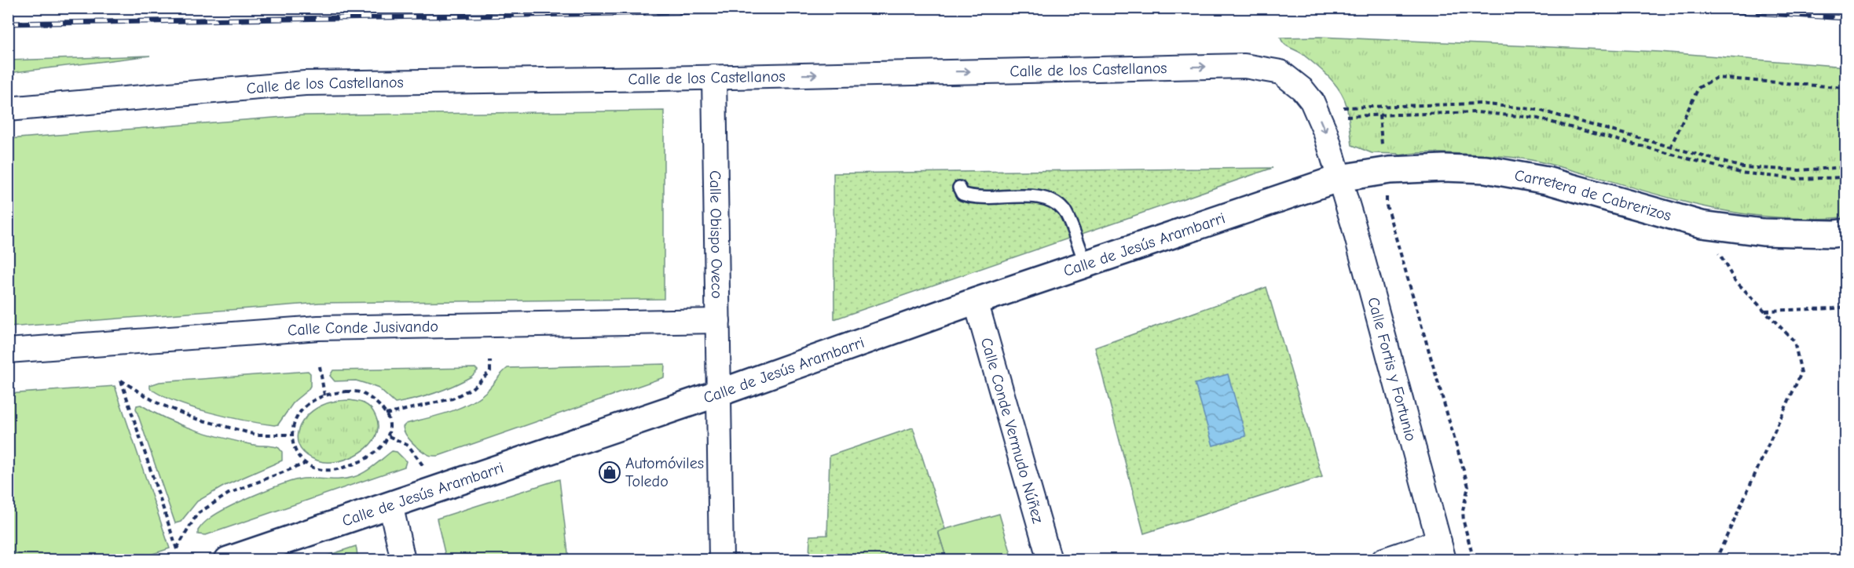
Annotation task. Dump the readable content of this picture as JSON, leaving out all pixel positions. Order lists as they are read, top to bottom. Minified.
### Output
{"streets":{"main road":["Carretera de Cabrerizos","Calle de Jesús Arambarri"],"street":["Calle de los Castellanos","Calle Obispo Oveco","Calle Conde Jusivando","Calle Fortis y Fortunio","Calle Conde Vermudo Núñez"]},"crossings":[["Calle de los Castellanos","Carretera de Cabrerizos"],["Calle de los Castellanos","Calle Obispo Oveco"],["Calle de los Castellanos","Calle de Jesús Arambarri"],["Calle de los Castellanos","Calle Fortis y Fortunio"],["Carretera de Cabrerizos","Calle de Jesús Arambarri"],["Carretera de Cabrerizos","Calle Fortis y Fortunio"],["Calle Obispo Oveco","Calle de Jesús Arambarri"],["Calle Obispo Oveco","Calle Conde Jusivando"],["Calle de Jesús Arambarri","Calle Fortis y Fortunio"],["Calle de Jesús Arambarri","Calle Conde Vermudo Núñez"]],"one_way":["Calle de los Castellanos"],"places":{"shop":["Automóviles Toledo"]}}
